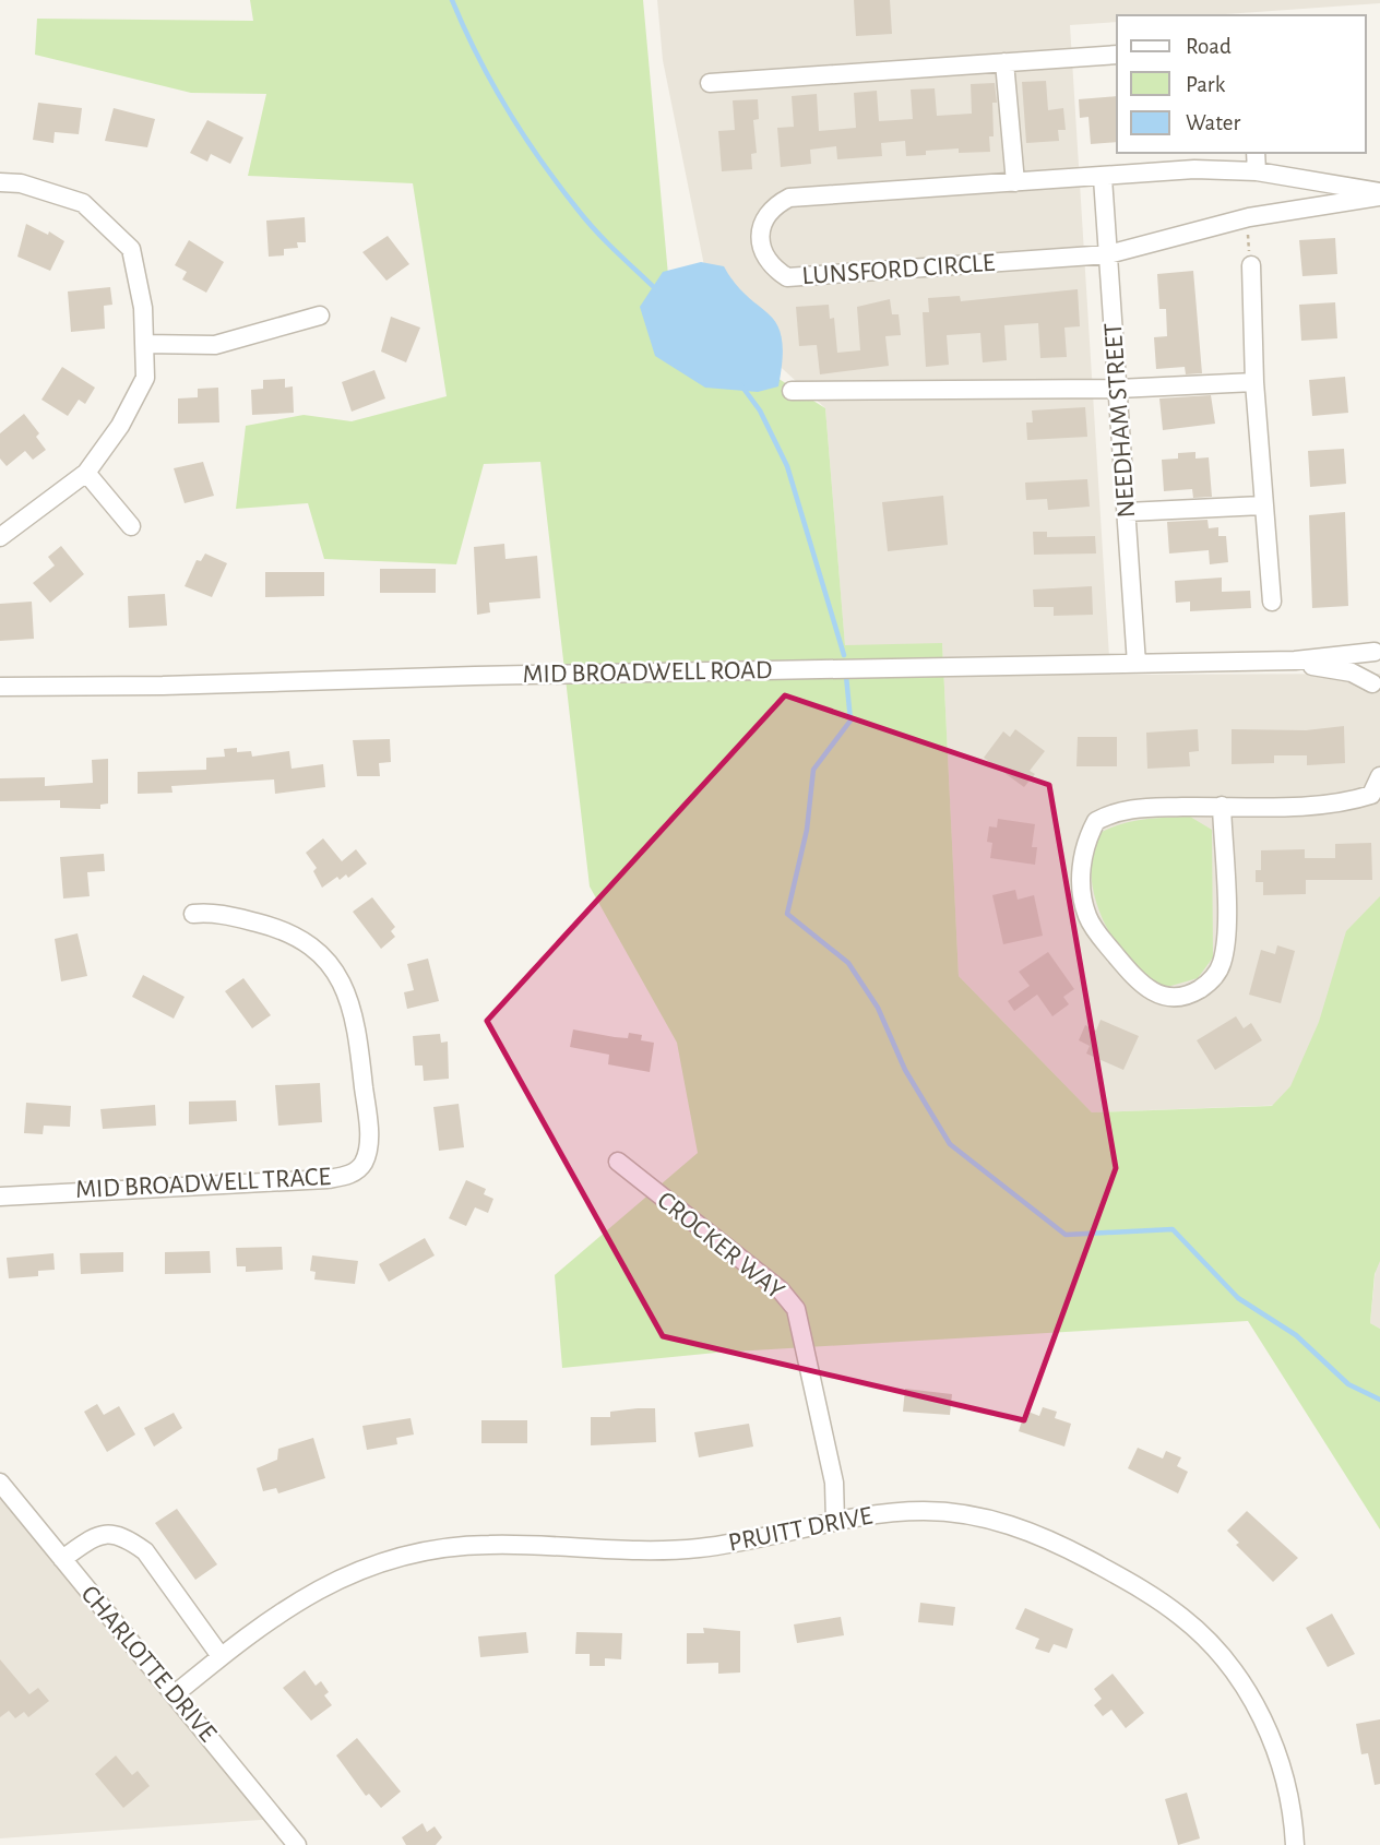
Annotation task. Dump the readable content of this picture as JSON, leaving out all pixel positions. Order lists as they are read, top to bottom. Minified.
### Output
{"streets":{"street":["LUNSFORD CIRCLE","NEEDHAM STREET","MID BROADWELL ROAD","MID BROADWELL TRACE","CROCKER WAY","PRUITT DRIVE","CHARLOTTE DRIVE"]},"crossings":[["LUNSFORD CIRCLE","NEEDHAM STREET"],["NEEDHAM STREET","MID BROADWELL ROAD"],["CROCKER WAY","PRUITT DRIVE"],["PRUITT DRIVE","CHARLOTTE DRIVE"]],"legend":["Road","Park","Water"]}
